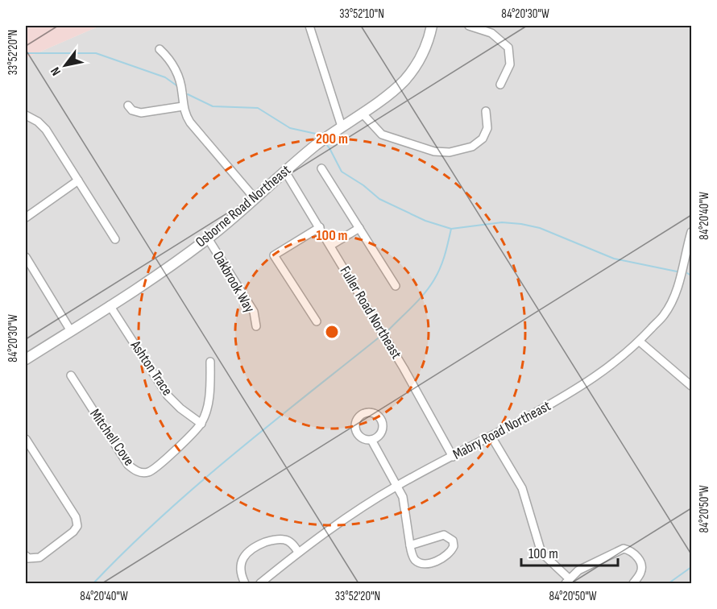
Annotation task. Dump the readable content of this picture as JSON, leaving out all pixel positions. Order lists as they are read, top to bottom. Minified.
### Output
{"streets":{"street":["Osborne Road Northeast","Oakbrook Way","Fuller Road Northeast","Ashton Trace","Mabry Road Northeast","Mitchell Cove"]},"crossings":[["Osborne Road Northeast","Oakbrook Way"],["Osborne Road Northeast","Fuller Road Northeast"],["Osborne Road Northeast","Ashton Trace"],["Fuller Road Northeast","Mabry Road Northeast"],["Ashton Trace","Mitchell Cove"]],"scale_bar":"100 m","north":"bottom left","coordinates":["33°52'10\"N","84°20'30\"W","33°52'20\"N","84°20'40\"W","84°20'50\"W"],"rings":["200 m","100 m"]}
